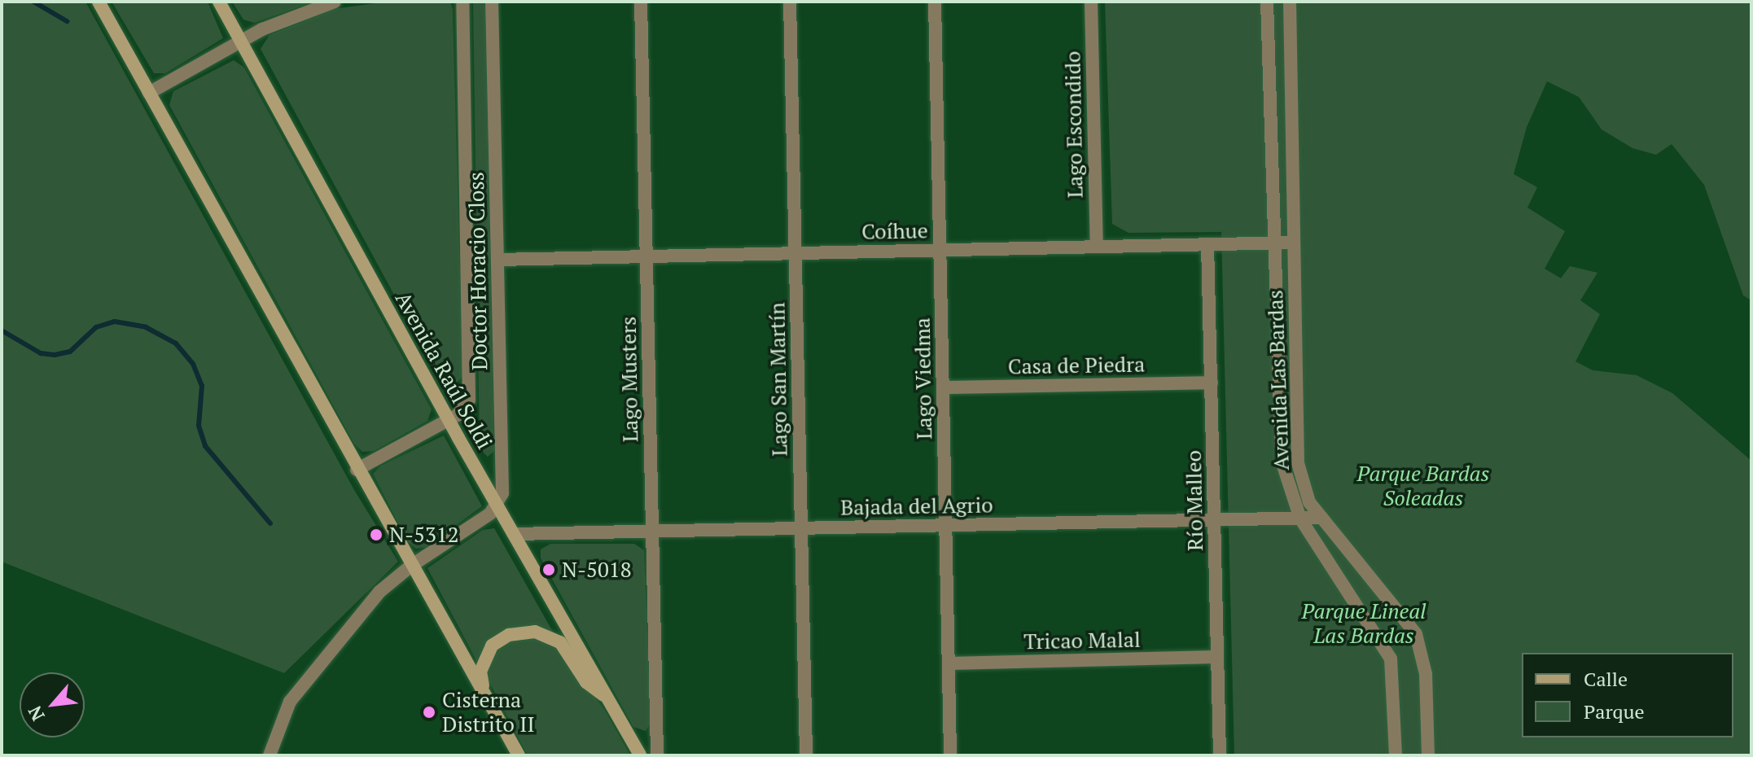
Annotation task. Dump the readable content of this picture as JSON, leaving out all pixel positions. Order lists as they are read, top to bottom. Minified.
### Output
{"streets":{"main road":["Avenida Raúl Soldi"],"street":["Lago Escondido","Coíhue","Doctor Horacio Closs","Casa de Piedra","Lago Viedma","Lago Musters","Lago San Martín","Avenida Las Bardas","Río Malleo","Bajada del Agrio","Tricao Malal"]},"crossings":[["Lago Escondido","Coíhue"],["Coíhue","Doctor Horacio Closs"],["Coíhue","Lago Viedma"],["Coíhue","Lago Musters"],["Coíhue","Lago San Martín"],["Coíhue","Avenida Las Bardas"],["Coíhue","Río Malleo"],["Doctor Horacio Closs","Avenida Raúl Soldi"],["Casa de Piedra","Lago Viedma"],["Casa de Piedra","Río Malleo"],["Avenida Raúl Soldi","Bajada del Agrio"],["Lago Viedma","Bajada del Agrio"],["Lago Viedma","Tricao Malal"],["Lago Musters","Bajada del Agrio"],["Lago San Martín","Bajada del Agrio"],["Avenida Las Bardas","Bajada del Agrio"],["Río Malleo","Bajada del Agrio"],["Río Malleo","Tricao Malal"]],"parks":["Parque Bardas Soleadas","Parque Lineal Las Bardas"],"places":["N-5312","N-5018","Cisterna Distrito II"],"legend":["Calle","Parque"],"north":"bottom left"}
